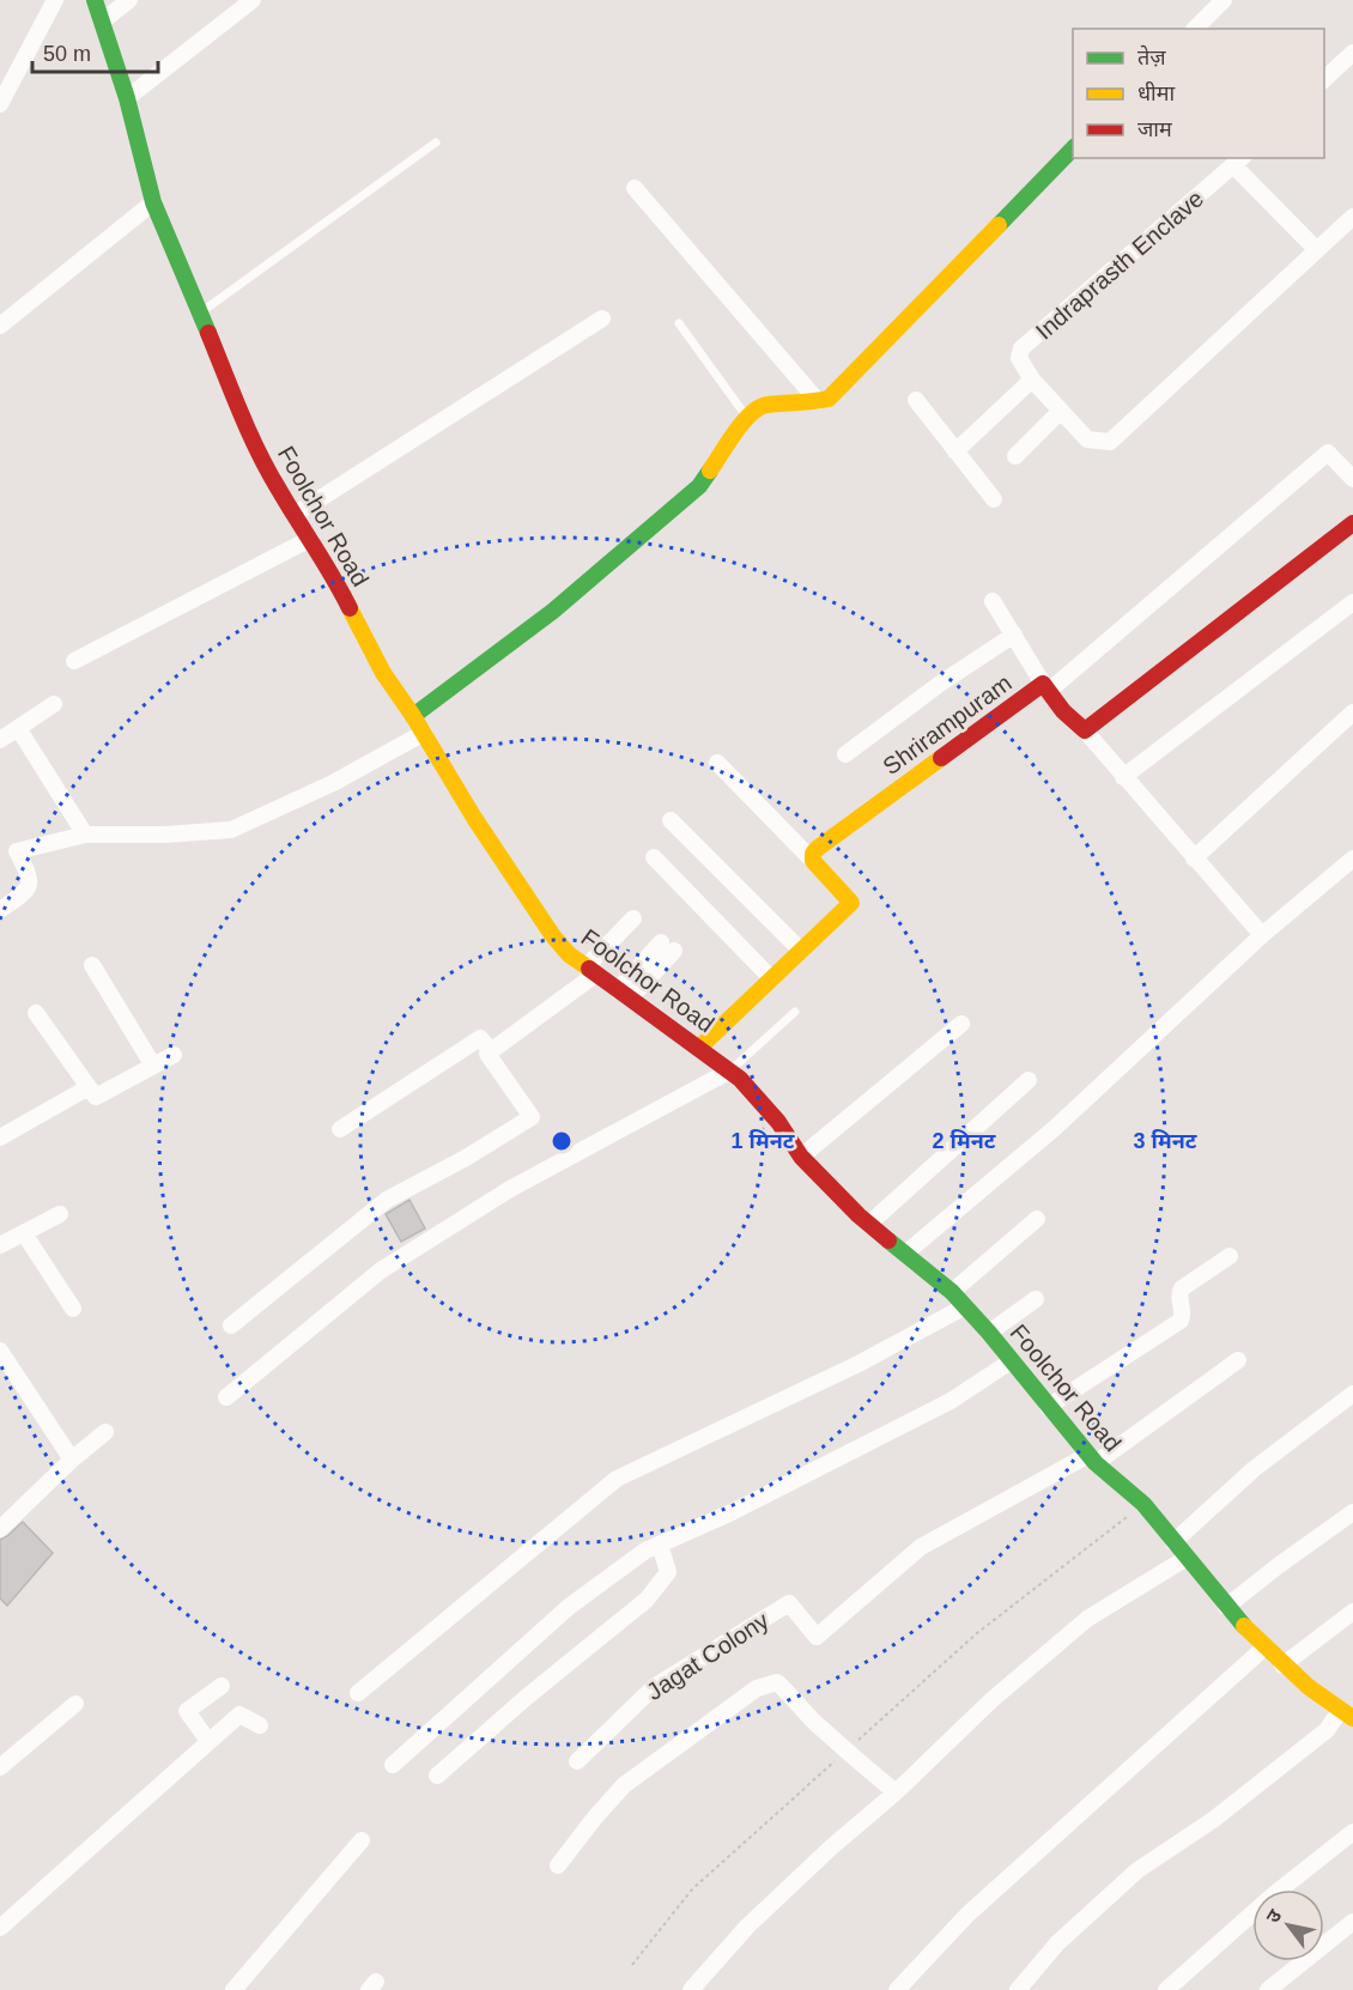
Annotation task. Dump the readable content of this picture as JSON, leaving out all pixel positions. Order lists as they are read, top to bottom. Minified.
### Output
{"streets":{"street":["Indraprasth Enclave","Foolchor Road","Shrirampuram","Jagat Colony"]},"crossings":[["Foolchor Road","Jagat Colony"]],"legend":["तेज़","धीमा","जाम"],"scale_bar":"50 m","north":"top left","rings":["1 मिनट","2 मिनट","3 मिनट"]}
